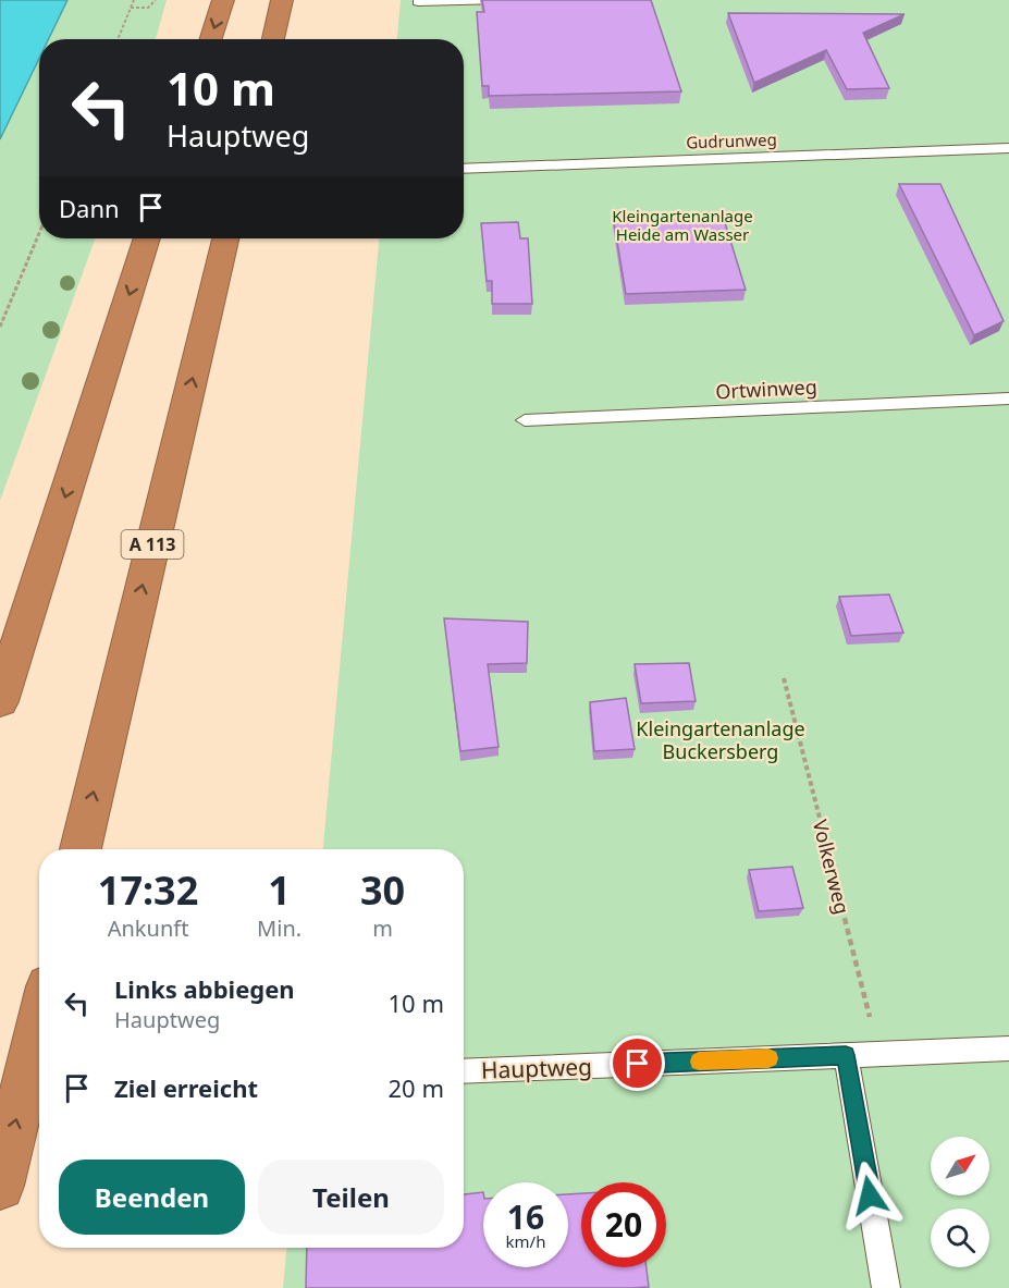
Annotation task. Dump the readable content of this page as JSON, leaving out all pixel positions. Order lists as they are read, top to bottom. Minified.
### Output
{"streets":{"highway":["A 113"],"lane":["Gudrunweg","Ortwinweg","Hauptweg"],"path":["Volkerweg"]},"crossings":[["Volkerweg","Hauptweg"]],"parks":["Kleingartenanlage Heide am Wasser","Kleingartenanlage Buckersberg"],"north":"top right","page":{"turn":["10 m","Hauptweg"],"then":"Dann","eta":["17:32","Ankunft","1","Min.","30","m"],"list":[{"name":"Links abbiegen","note":"Hauptweg","value":"10 m"},{"name":"Ziel erreicht","value":"20 m"}],"buttons":["Beenden","Teilen"],"speed":"16 km/h","limit":"20"}}
